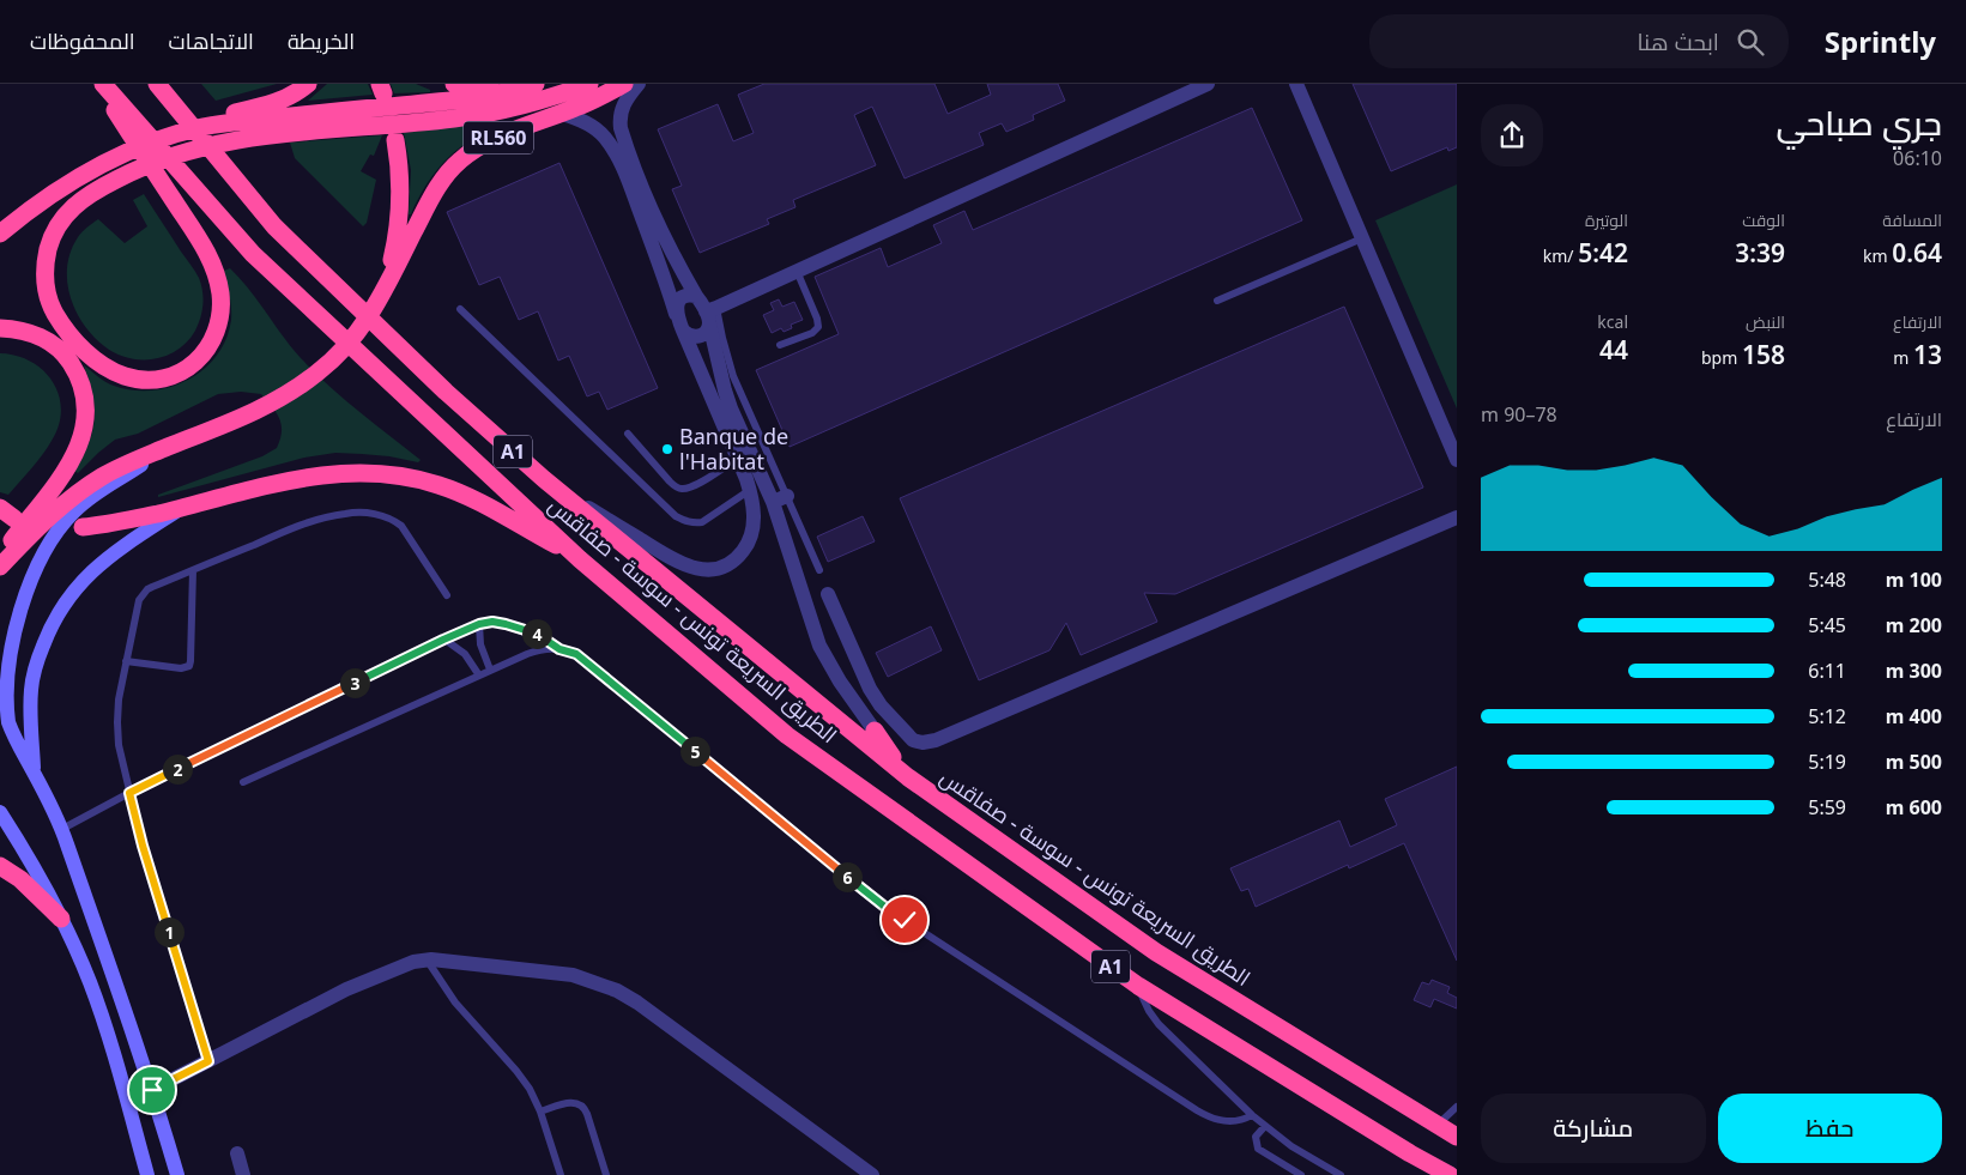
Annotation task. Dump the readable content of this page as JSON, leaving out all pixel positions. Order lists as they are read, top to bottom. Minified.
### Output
{"streets":{"highway":["RL560","A1","الطريق السريعة تونس - سوسة - صفاقس"]},"places":["Banque de l'Habitat"],"page":{"header":"Sprintly","search":"ابحث هنا","nav":["الخريطة","الاتجاهات","المحفوظات"],"heading":["جري صباحي","06:10"],"stats":[["المسافة","0.64 km"],["الوقت","3:39"],["الوتيرة","5:42 /km"],["الارتفاع","13 m"],["النبض","158 bpm"],["kcal","44"]],"chart":["الارتفاع","78–90 m"],"list":[{"name":"100 m","note":"5:48"},{"name":"200 m","note":"5:45"},{"name":"300 m","note":"6:11"},{"name":"400 m","note":"5:12"},{"name":"500 m","note":"5:19"},{"name":"600 m","note":"5:59"}],"pins":["4","3","5","2","6","1"],"buttons":["حفظ","مشاركة"]}}
